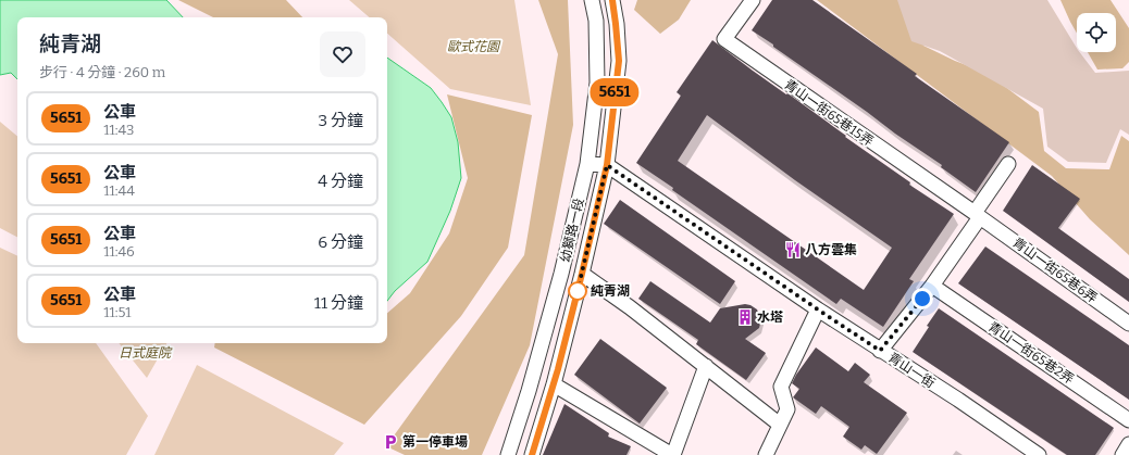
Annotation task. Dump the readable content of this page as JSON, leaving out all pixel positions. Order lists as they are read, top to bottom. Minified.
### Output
{"streets":{"street":["青山一街65巷15弄","幼獅路一段","青山一街65巷6弄","青山一街65巷2弄","青山一街"]},"crossings":[["青山一街65巷15弄","青山一街65巷6弄"],["幼獅路一段","青山一街"]],"parks":["歐式花園","日式庭院"],"places":{"restaurant":["八方雲集"],"other":["純青湖"],"building":["水塔"],"parking":["第一停車場"]},"lines":["bus line 5651"],"page":{"on_map":"5651","heading":["純青湖","步行 · 4 分鐘 · 260 m"],"list":[{"mark":"5651","name":"公車","note":"11:43","value":"3 分鐘"},{"mark":"5651","name":"公車","note":"11:44","value":"4 分鐘"},{"mark":"5651","name":"公車","note":"11:46","value":"6 分鐘"},{"mark":"5651","name":"公車","note":"11:51","value":"11 分鐘"}]}}
